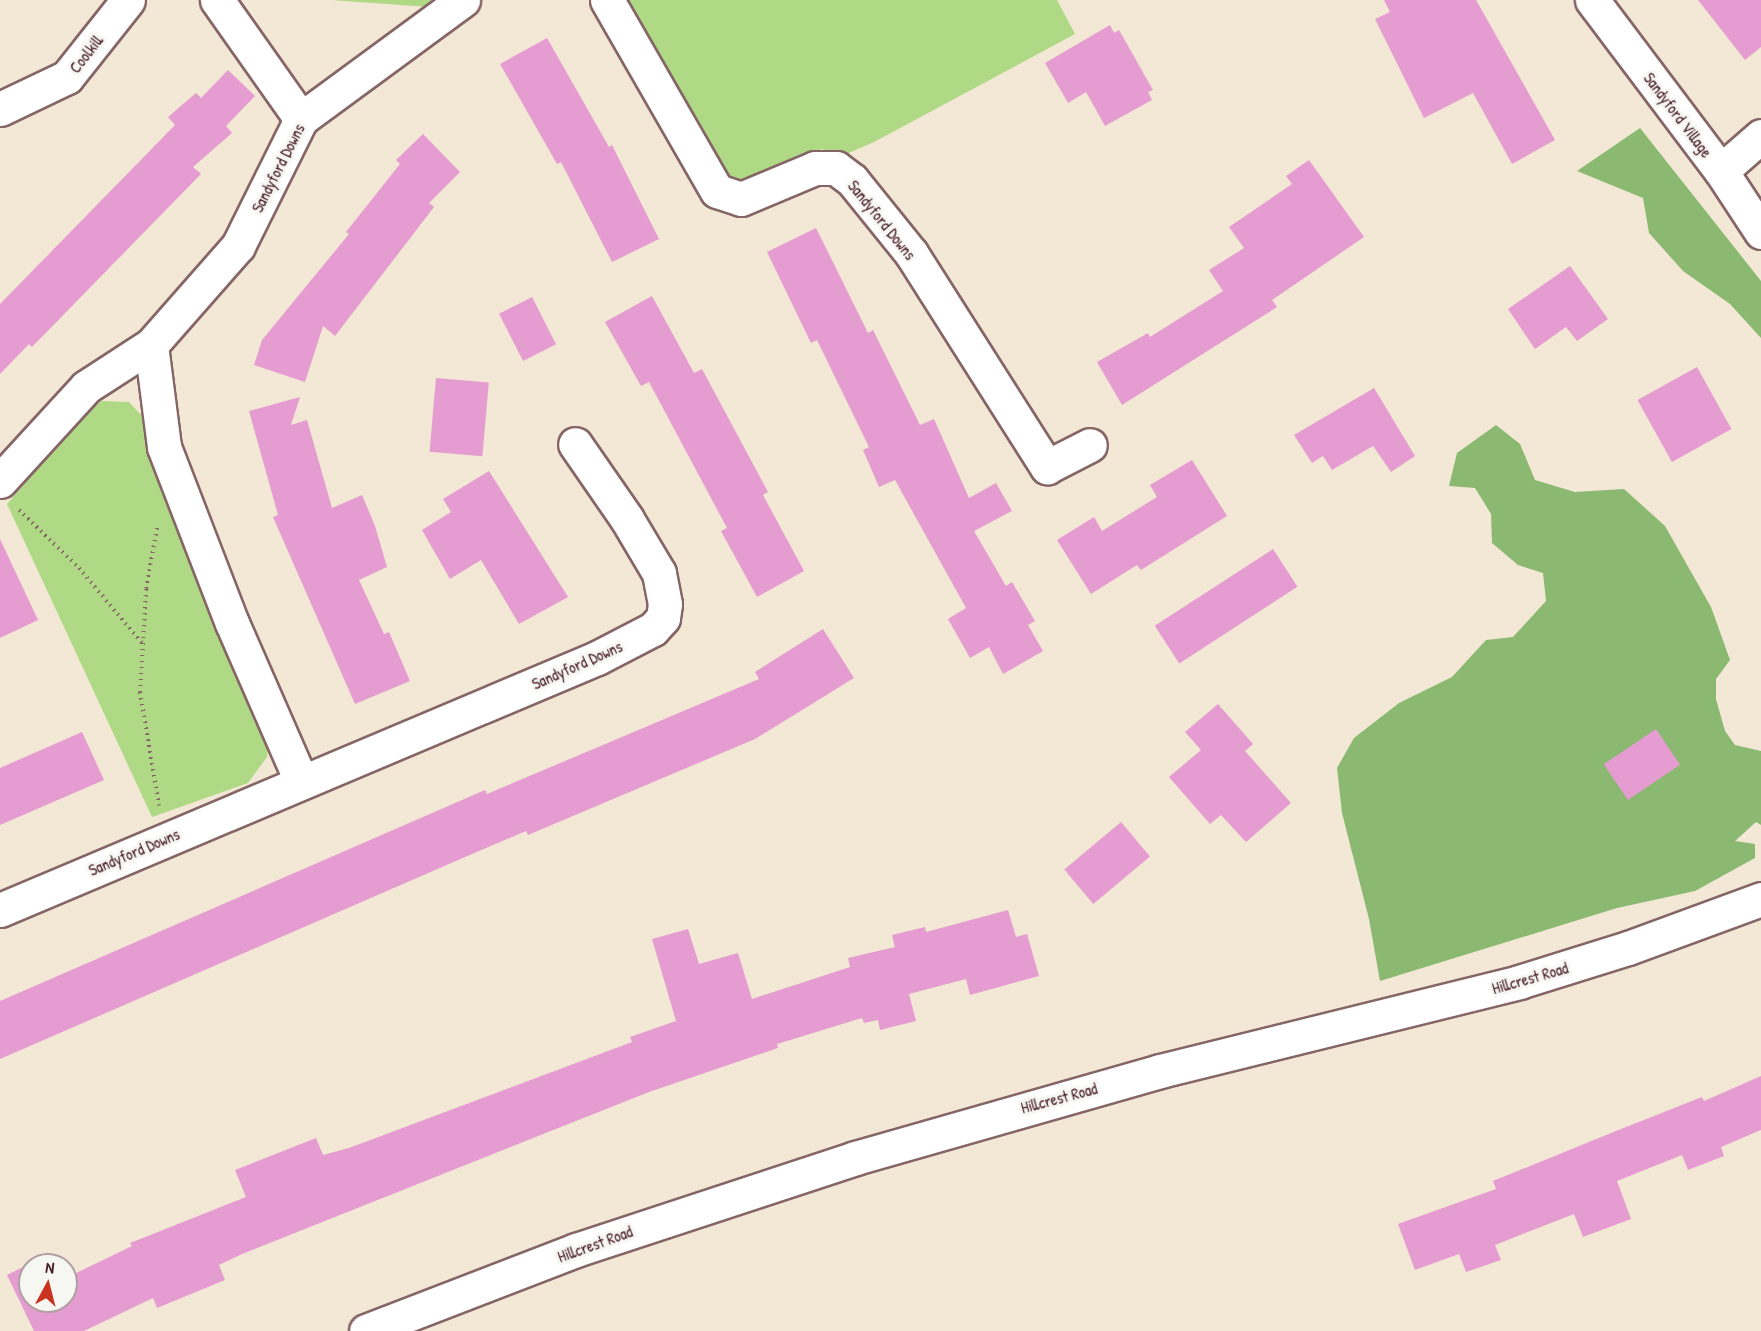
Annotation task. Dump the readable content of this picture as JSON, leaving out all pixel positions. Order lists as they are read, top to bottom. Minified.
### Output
{"streets":{"street":["Coolkill","Sandyford Village","Sandyford Downs","Hillcrest Road"]},"north":"top"}
